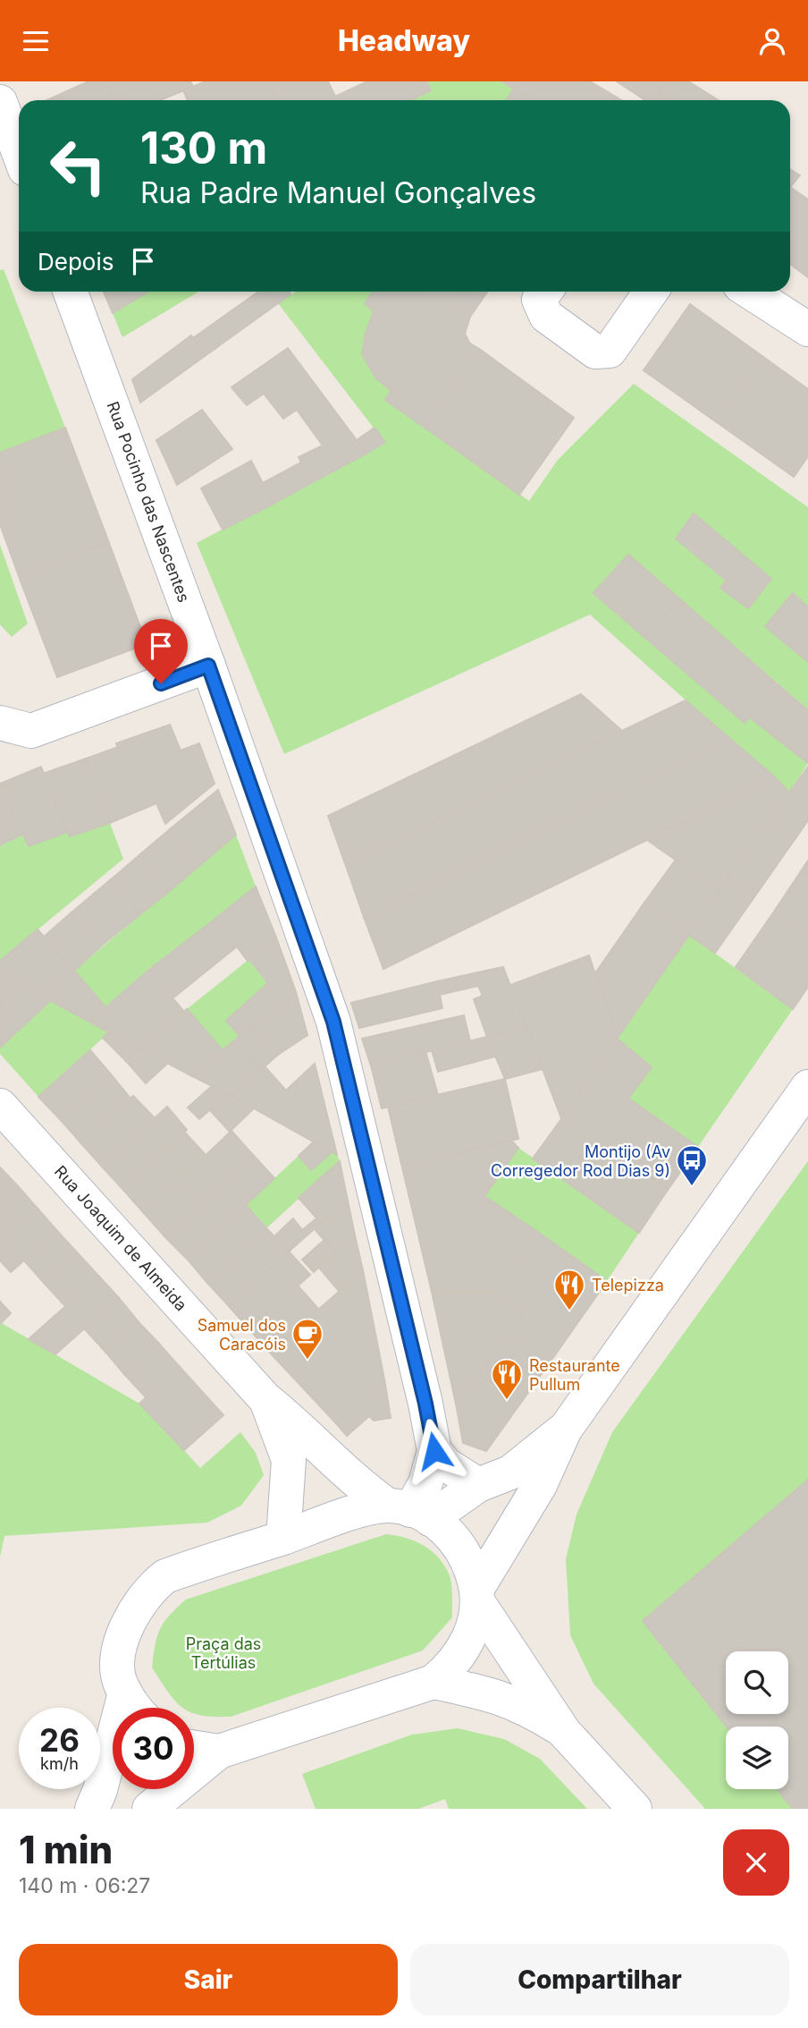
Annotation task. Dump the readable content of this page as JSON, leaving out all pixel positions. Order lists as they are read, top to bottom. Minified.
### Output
{"streets":{"main road":["Rua Pocinho das Nascentes","Rua Joaquim de Almeida"]},"crossings":[["Rua Pocinho das Nascentes","Rua Joaquim de Almeida"]],"parks":["Praça das Tertúlias"],"places":{"bus stop":["Montijo (Av Corregedor Rod Dias 9)"],"restaurant":["Telepizza","Restaurante Pullum"],"cafe":["Samuel dos Caracóis"]},"page":{"header":"Headway","turn":["130 m","Rua Padre Manuel Gonçalves"],"then":"Depois","speed":"26 km/h","limit":"30","heading":["1 min","140 m · 06:27"],"buttons":["Sair","Compartilhar"]}}
